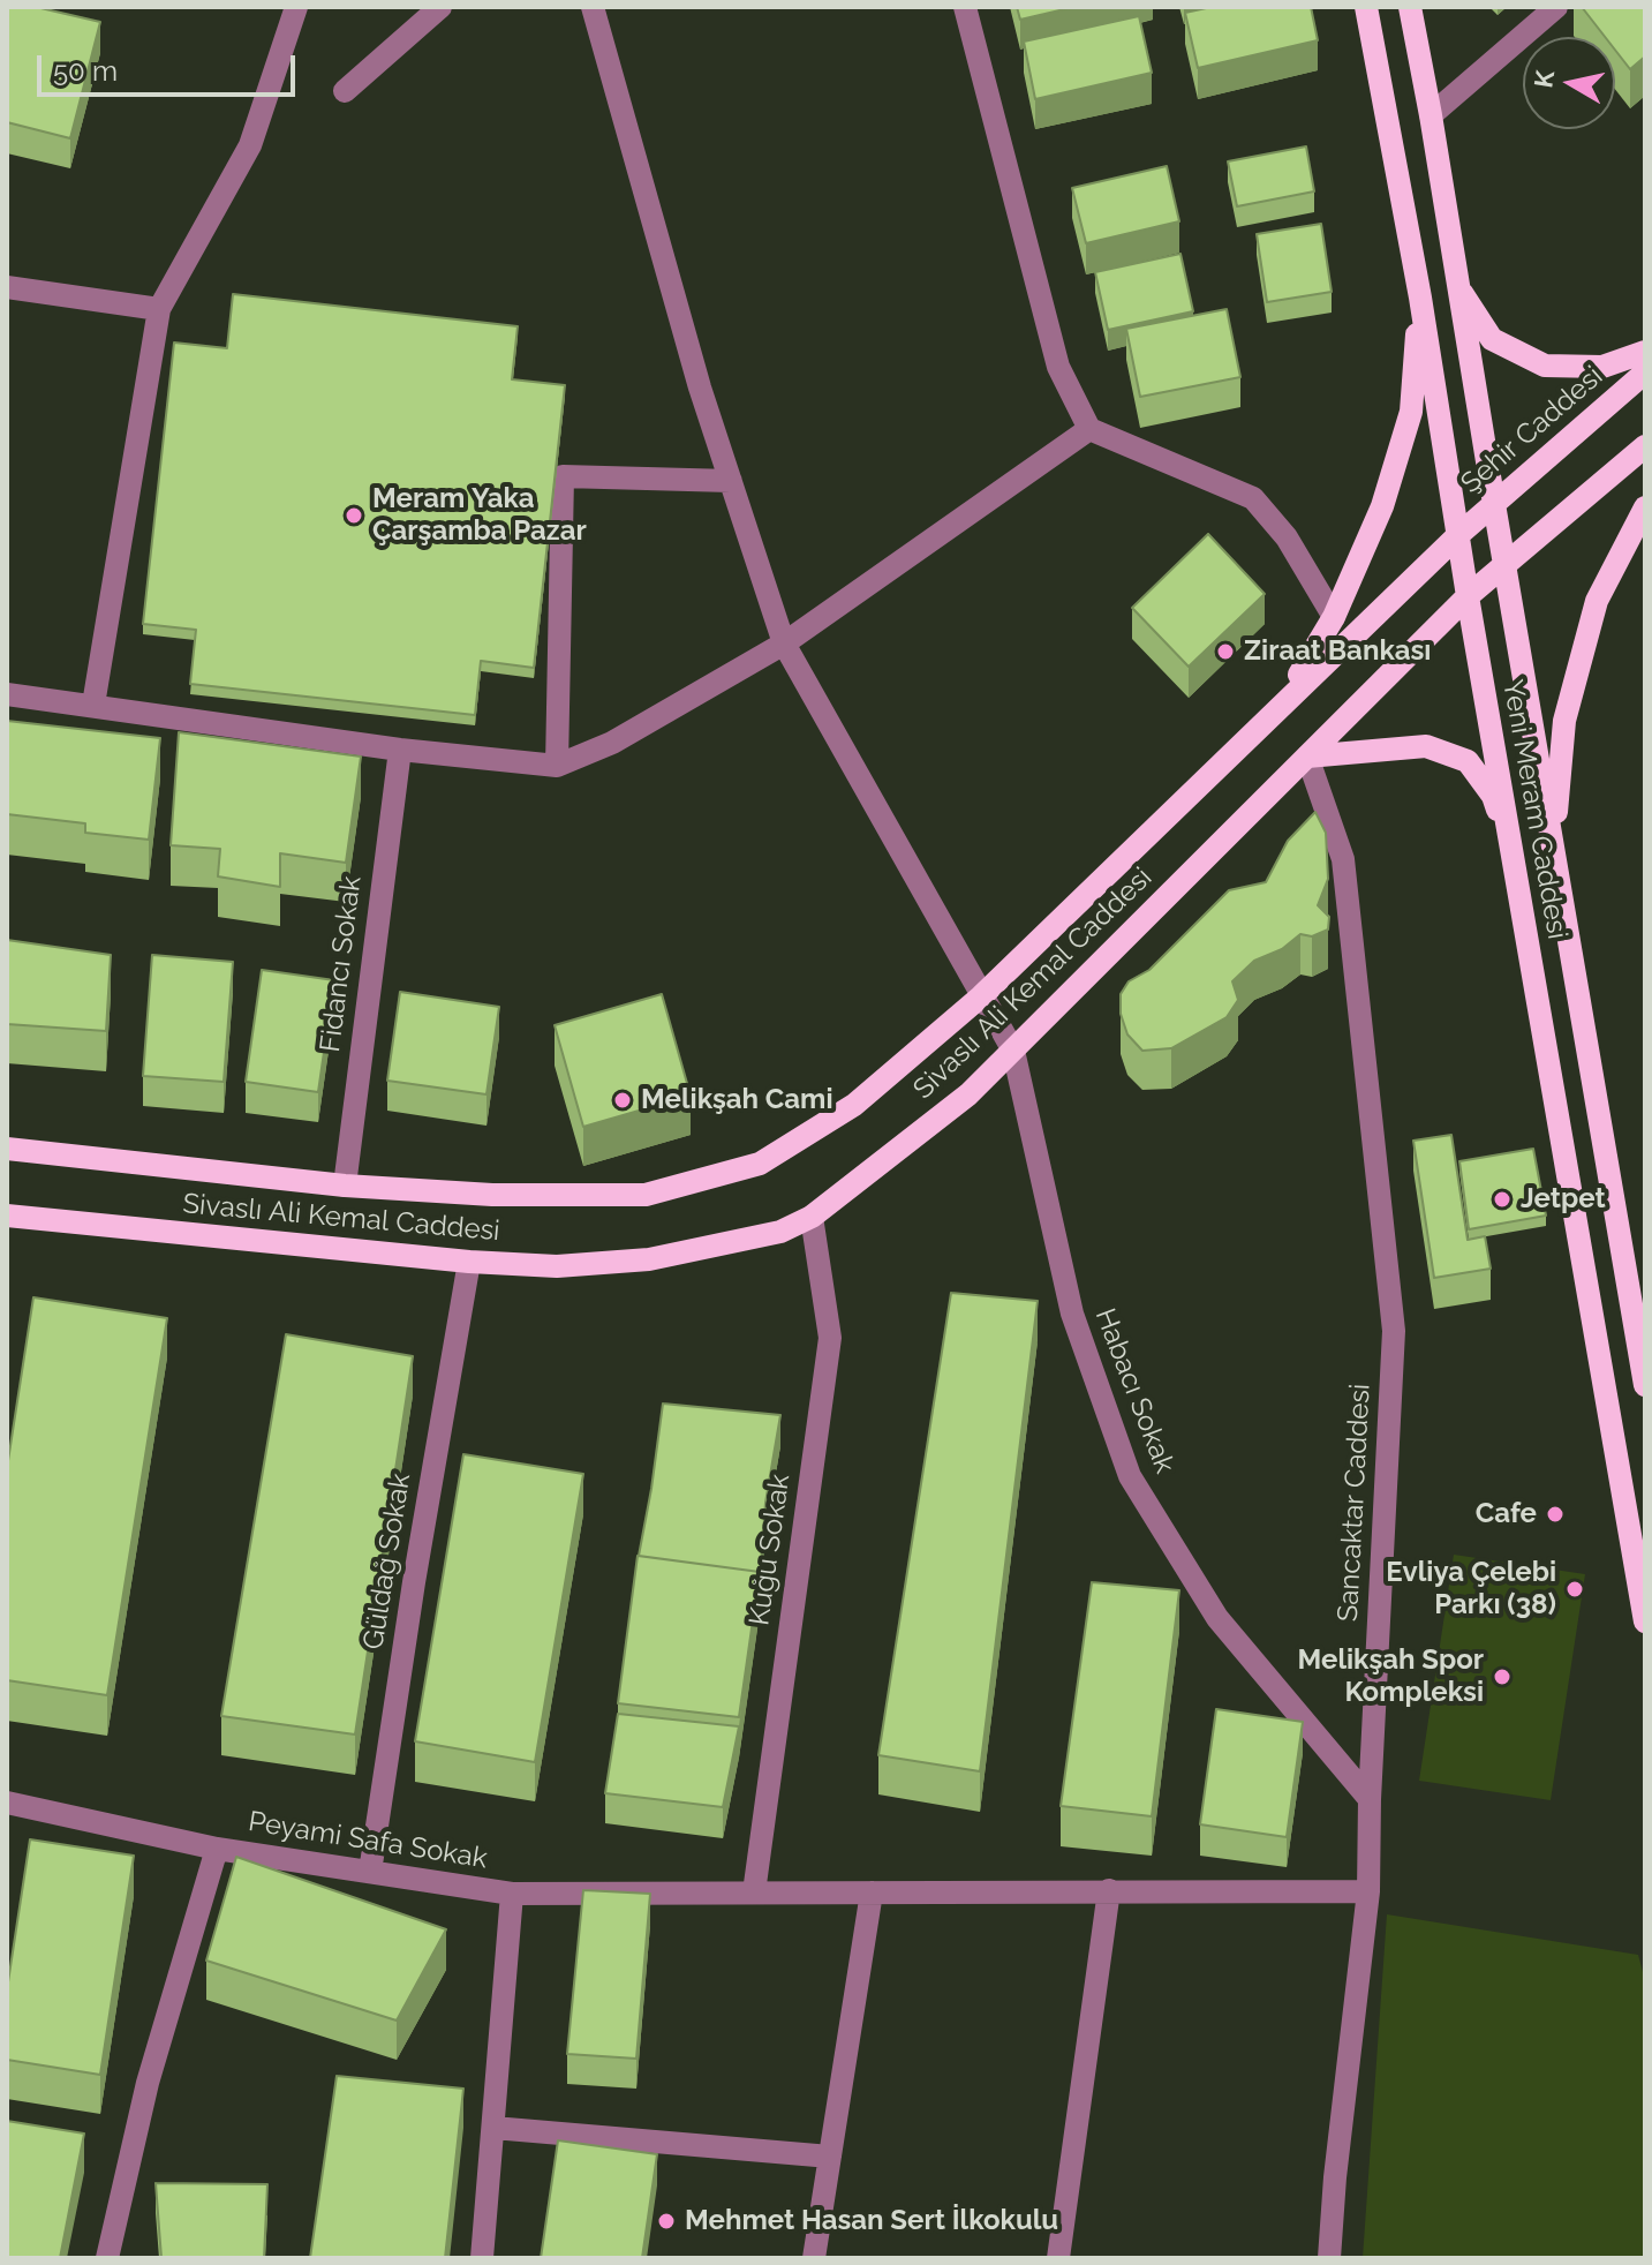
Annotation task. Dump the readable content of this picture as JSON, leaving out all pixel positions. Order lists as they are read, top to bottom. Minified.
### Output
{"streets":{"main road":["Şehir Caddesi","Yeni Meram Caddesi","Sivaslı Ali Kemal Caddesi"],"street":["Fidancı Sokak","Habacı Sokak","Sancaktar Caddesi","Kuğu Sokak","Güldağ Sokak","Peyami Safa Sokak"]},"crossings":[["Şehir Caddesi","Yeni Meram Caddesi"],["Şehir Caddesi","Sivaslı Ali Kemal Caddesi"],["Yeni Meram Caddesi","Sivaslı Ali Kemal Caddesi"],["Fidancı Sokak","Sivaslı Ali Kemal Caddesi"],["Sivaslı Ali Kemal Caddesi","Habacı Sokak"],["Sivaslı Ali Kemal Caddesi","Sancaktar Caddesi"],["Sivaslı Ali Kemal Caddesi","Kuğu Sokak"],["Sivaslı Ali Kemal Caddesi","Güldağ Sokak"],["Habacı Sokak","Sancaktar Caddesi"],["Güldağ Sokak","Peyami Safa Sokak"]],"places":["Meram Yaka Çarşamba Pazar","Ziraat Bankası","Melikşah Cami","Jetpet","Cafe","Evliya Çelebi Parkı (38)","Melikşah Spor Kompleksi","Mehmet Hasan Sert İlkokulu"],"scale_bar":"50 m","north":"left"}
